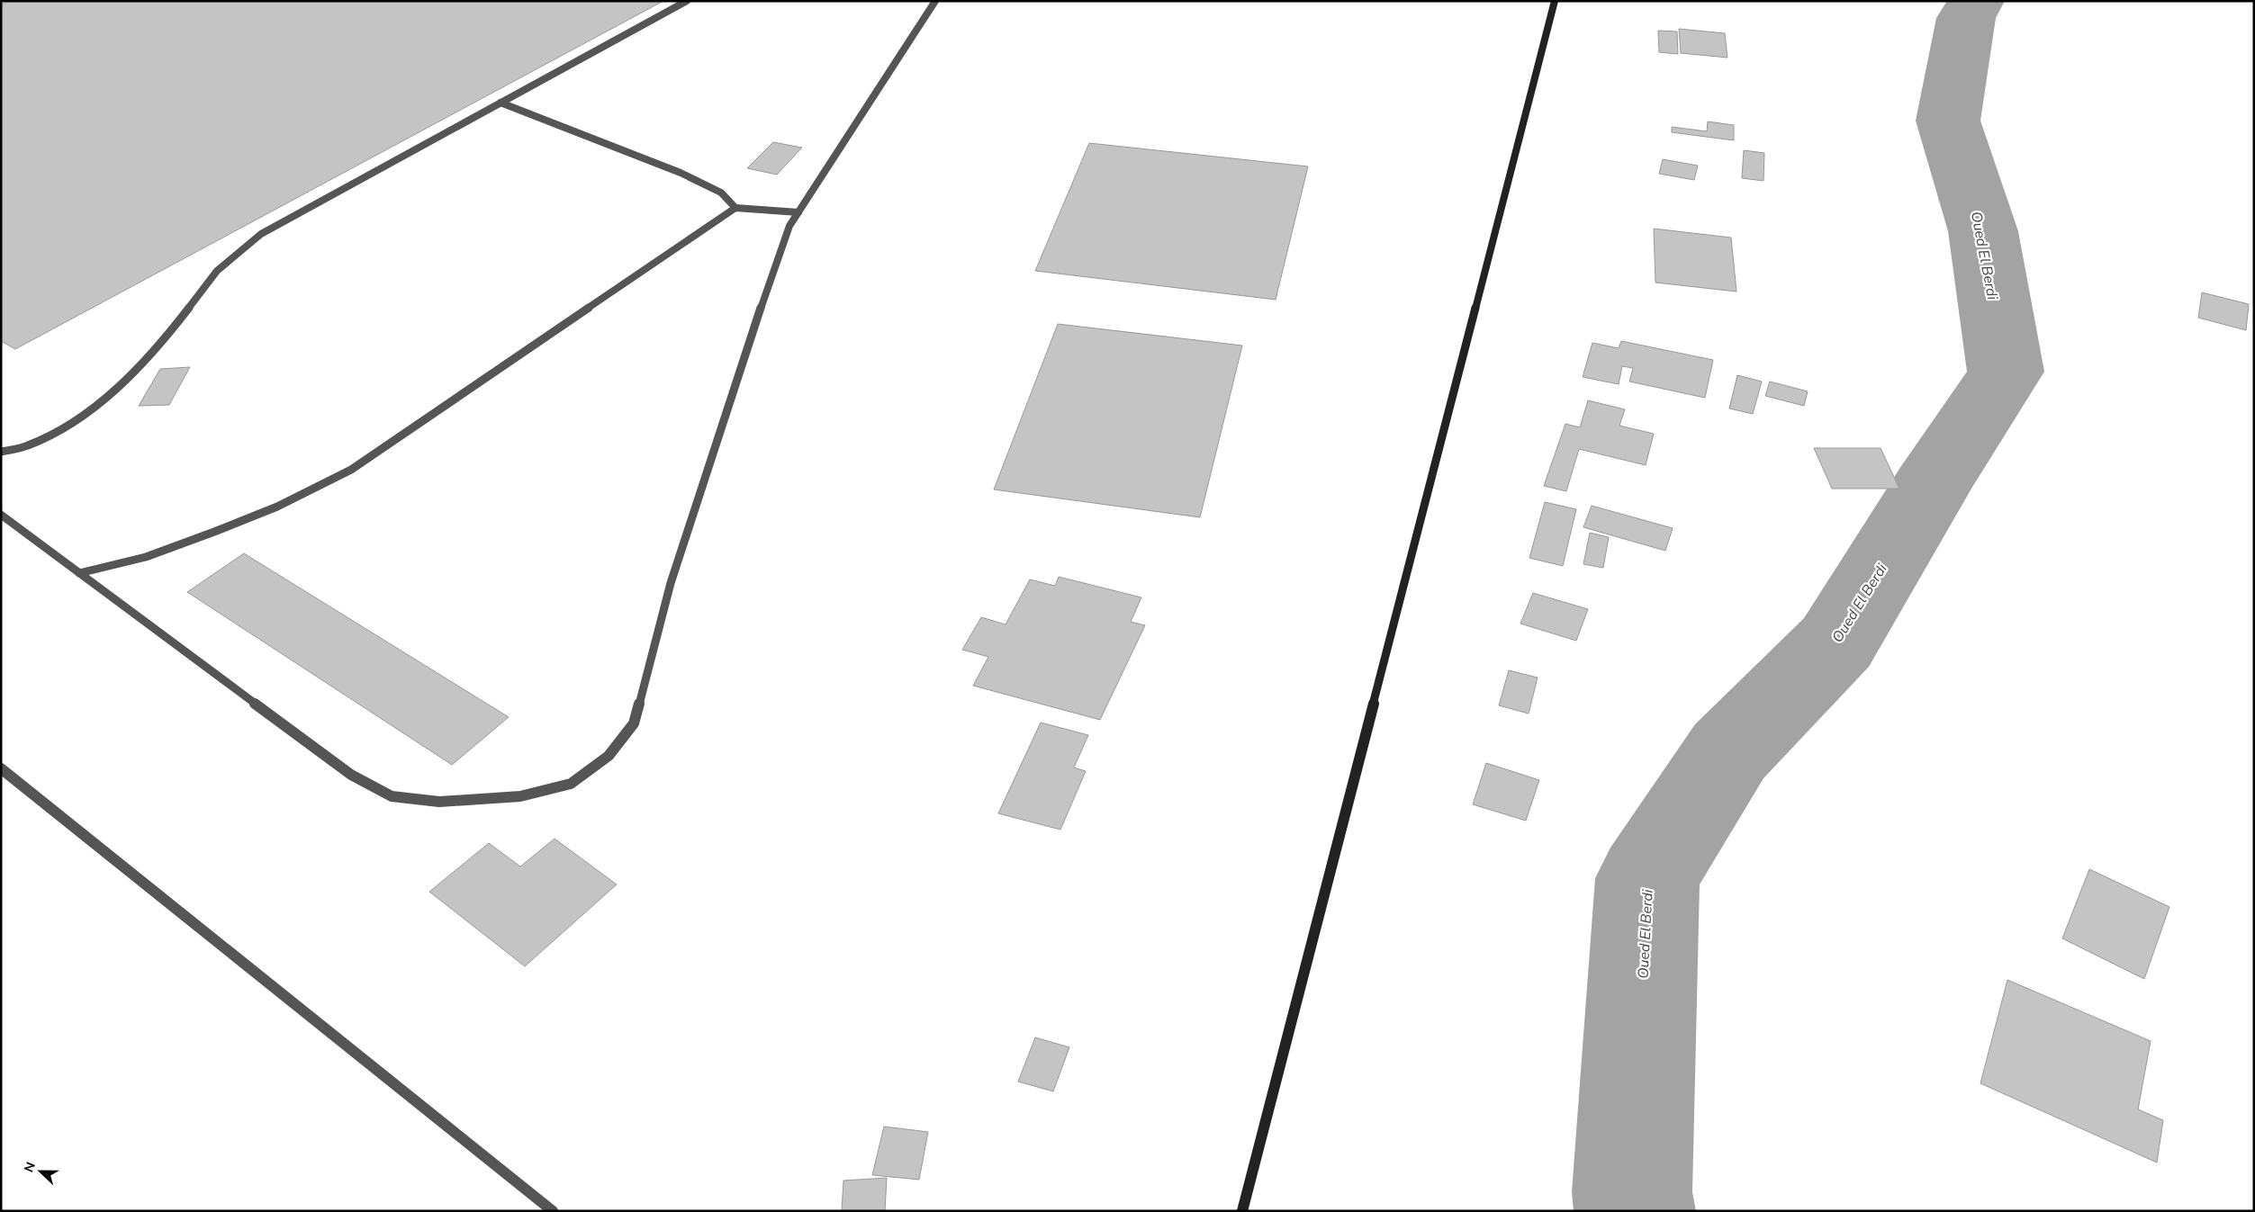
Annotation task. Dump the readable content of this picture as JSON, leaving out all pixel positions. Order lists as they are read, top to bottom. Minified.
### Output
{"water":["Oued El Berdi"],"north":"left"}
